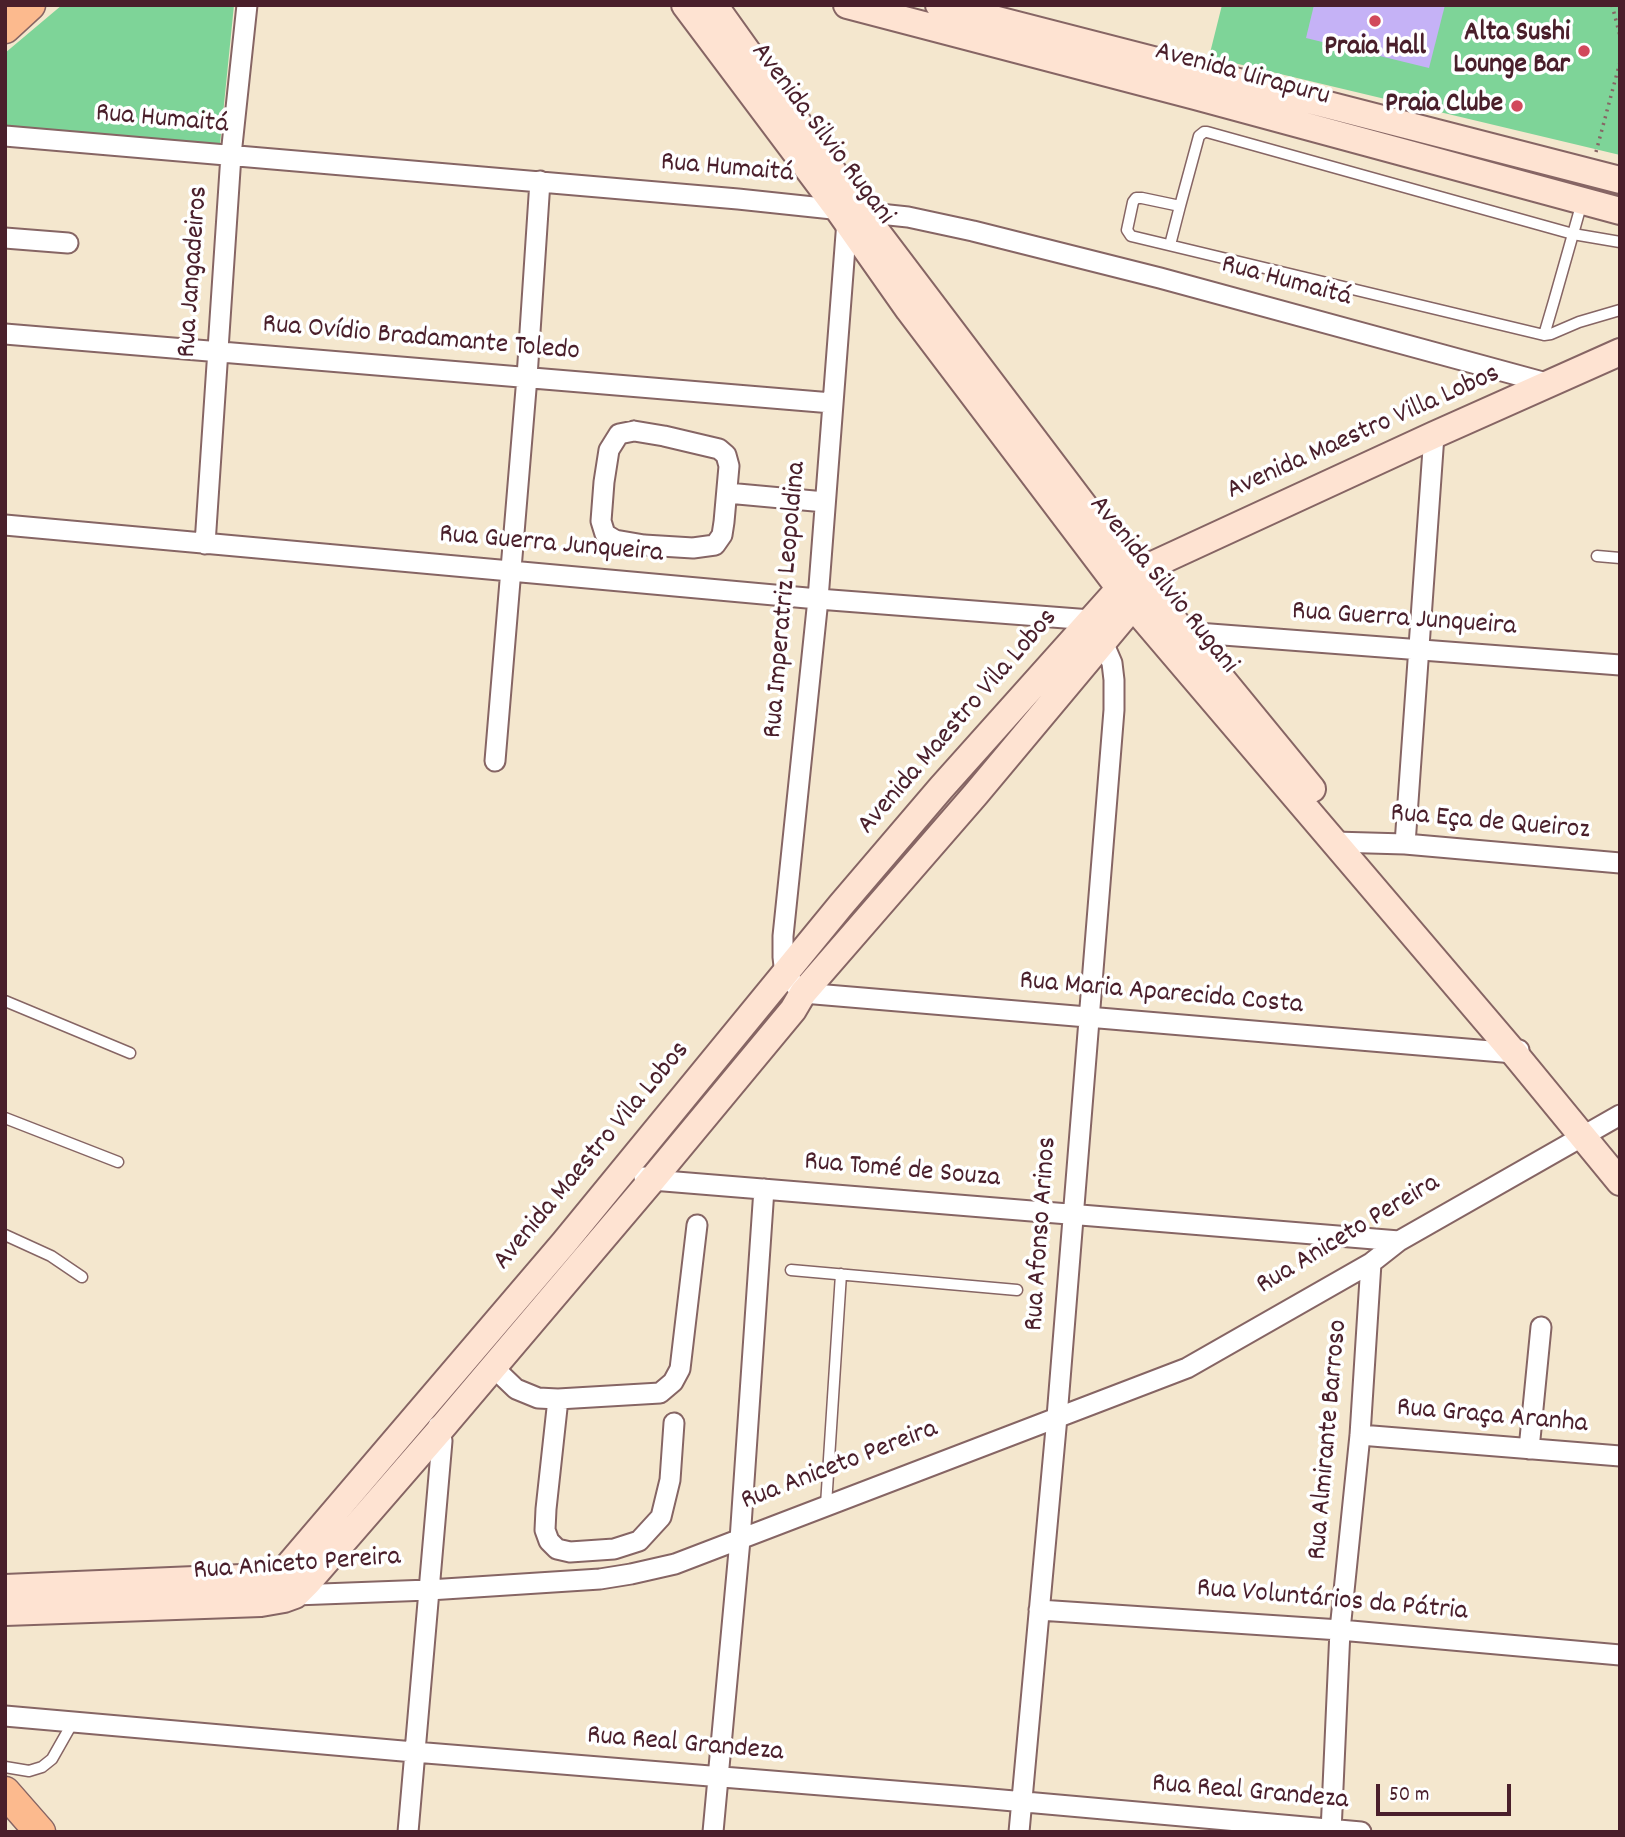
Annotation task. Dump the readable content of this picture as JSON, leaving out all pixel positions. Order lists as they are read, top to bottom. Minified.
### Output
{"streets":{"street":["Avenida Uirapuru","Rua Humaitá","Avenida Silvio Rugani","Rua Jangadeiros","Rua Ovídio Bradamante Toledo","Avenida Maestro Villa Lobos","Rua Guerra Junqueira","Rua Imperatriz Leopoldina","Avenida Maestro Vila Lobos","Rua Eça de Queiroz","Rua Maria Aparecida Costa","Rua Tomé de Souza","Rua Afonso Arinos","Rua Aniceto Pereira","Rua Graça Aranha","Rua Almirante Barroso","Rua Voluntários da Pátria","Rua Real Grandeza"]},"crossings":[["Rua Humaitá","Avenida Silvio Rugani"],["Rua Humaitá","Rua Jangadeiros"],["Rua Humaitá","Avenida Maestro Villa Lobos"],["Rua Humaitá","Rua Imperatriz Leopoldina"],["Avenida Silvio Rugani","Avenida Maestro Villa Lobos"],["Avenida Silvio Rugani","Rua Guerra Junqueira"],["Avenida Silvio Rugani","Rua Imperatriz Leopoldina"],["Avenida Silvio Rugani","Avenida Maestro Vila Lobos"],["Avenida Silvio Rugani","Rua Eça de Queiroz"],["Avenida Silvio Rugani","Rua Maria Aparecida Costa"],["Avenida Silvio Rugani","Rua Aniceto Pereira"],["Rua Jangadeiros","Rua Ovídio Bradamante Toledo"],["Rua Jangadeiros","Rua Guerra Junqueira"],["Rua Ovídio Bradamante Toledo","Rua Imperatriz Leopoldina"],["Avenida Maestro Villa Lobos","Avenida Maestro Vila Lobos"],["Rua Guerra Junqueira","Rua Imperatriz Leopoldina"],["Rua Guerra Junqueira","Avenida Maestro Vila Lobos"],["Rua Guerra Junqueira","Rua Afonso Arinos"],["Rua Imperatriz Leopoldina","Avenida Maestro Vila Lobos"],["Rua Imperatriz Leopoldina","Rua Maria Aparecida Costa"],["Avenida Maestro Vila Lobos","Rua Maria Aparecida Costa"],["Avenida Maestro Vila Lobos","Rua Tomé de Souza"],["Avenida Maestro Vila Lobos","Rua Afonso Arinos"],["Avenida Maestro Vila Lobos","Rua Aniceto Pereira"],["Rua Maria Aparecida Costa","Rua Afonso Arinos"],["Rua Tomé de Souza","Rua Afonso Arinos"],["Rua Tomé de Souza","Rua Aniceto Pereira"],["Rua Afonso Arinos","Rua Aniceto Pereira"],["Rua Afonso Arinos","Rua Voluntários da Pátria"],["Rua Afonso Arinos","Rua Real Grandeza"],["Rua Aniceto Pereira","Rua Almirante Barroso"],["Rua Graça Aranha","Rua Almirante Barroso"],["Rua Almirante Barroso","Rua Voluntários da Pátria"],["Rua Almirante Barroso","Rua Real Grandeza"]],"places":["Praia Hall","Alta Sushi Lounge Bar","Praia Clube"],"scale_bar":"50 m"}
